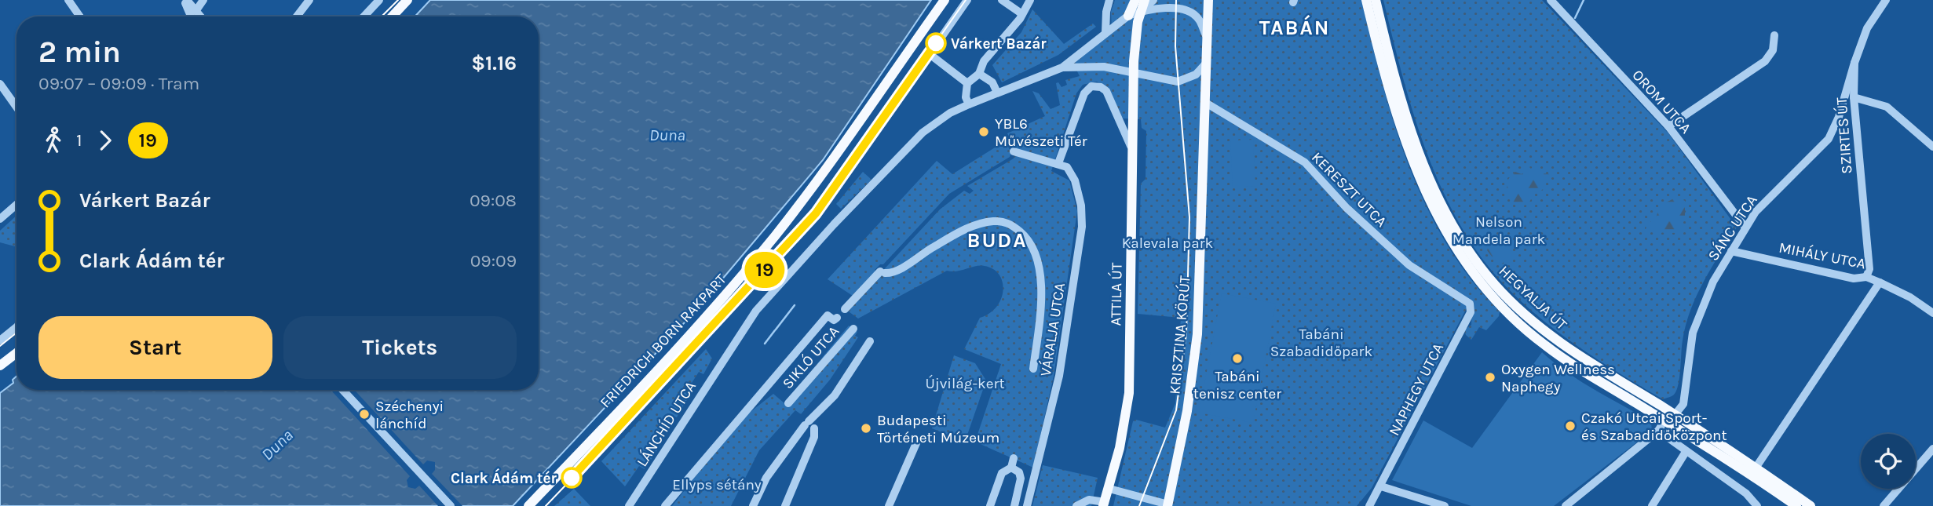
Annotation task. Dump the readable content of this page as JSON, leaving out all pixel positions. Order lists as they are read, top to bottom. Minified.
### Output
{"streets":{"main road":["ATTILA ÚT","HEGYALJA ÚT","KRISZTINA KÖRÚT","FRIEDRICH BORN RAKPART"],"street":["OROM UTCA","SZIRTES ÚT","KERESZT UTCA","SÁNC UTCA","MIHÁLY UTCA","VÁRALJA UTCA","SIKLÓ UTCA","NAPHEGY UTCA","LÁNCHÍD UTCA"]},"crossings":[["OROM UTCA","SÁNC UTCA"],["SZIRTES ÚT","SÁNC UTCA"],["SZIRTES ÚT","MIHÁLY UTCA"],["KERESZT UTCA","KRISZTINA KÖRÚT"],["KERESZT UTCA","NAPHEGY UTCA"],["SÁNC UTCA","MIHÁLY UTCA"],["SÁNC UTCA","HEGYALJA ÚT"],["ATTILA ÚT","KRISZTINA KÖRÚT"]],"districts":["TABÁN","BUDA"],"water":["Duna"],"parks":["Nelson Mandela park","Kalevala park","Tabáni Szabadidőpark","Újvilág-kert","Ellyps sétány"],"places":["Várkert Bazár","YBL6 Művészeti Tér","Tabáni tenisz center","Oxygen Wellness Naphegy","Széchenyi lánchíd","Czakó Utcai Sport- és Szabadidőközpont","Budapesti Történeti Múzeum","Clark Ádám tér"],"lines":["tram line 19"],"page":{"on_map":"19","heading":["2 min","09:07 – 09:09 · Tram","$1.16"],"legs":["1","19"],"list":[{"name":"Várkert Bazár","value":"09:08"},{"name":"Clark Ádám tér","value":"09:09"}],"buttons":["Start","Tickets"]}}
